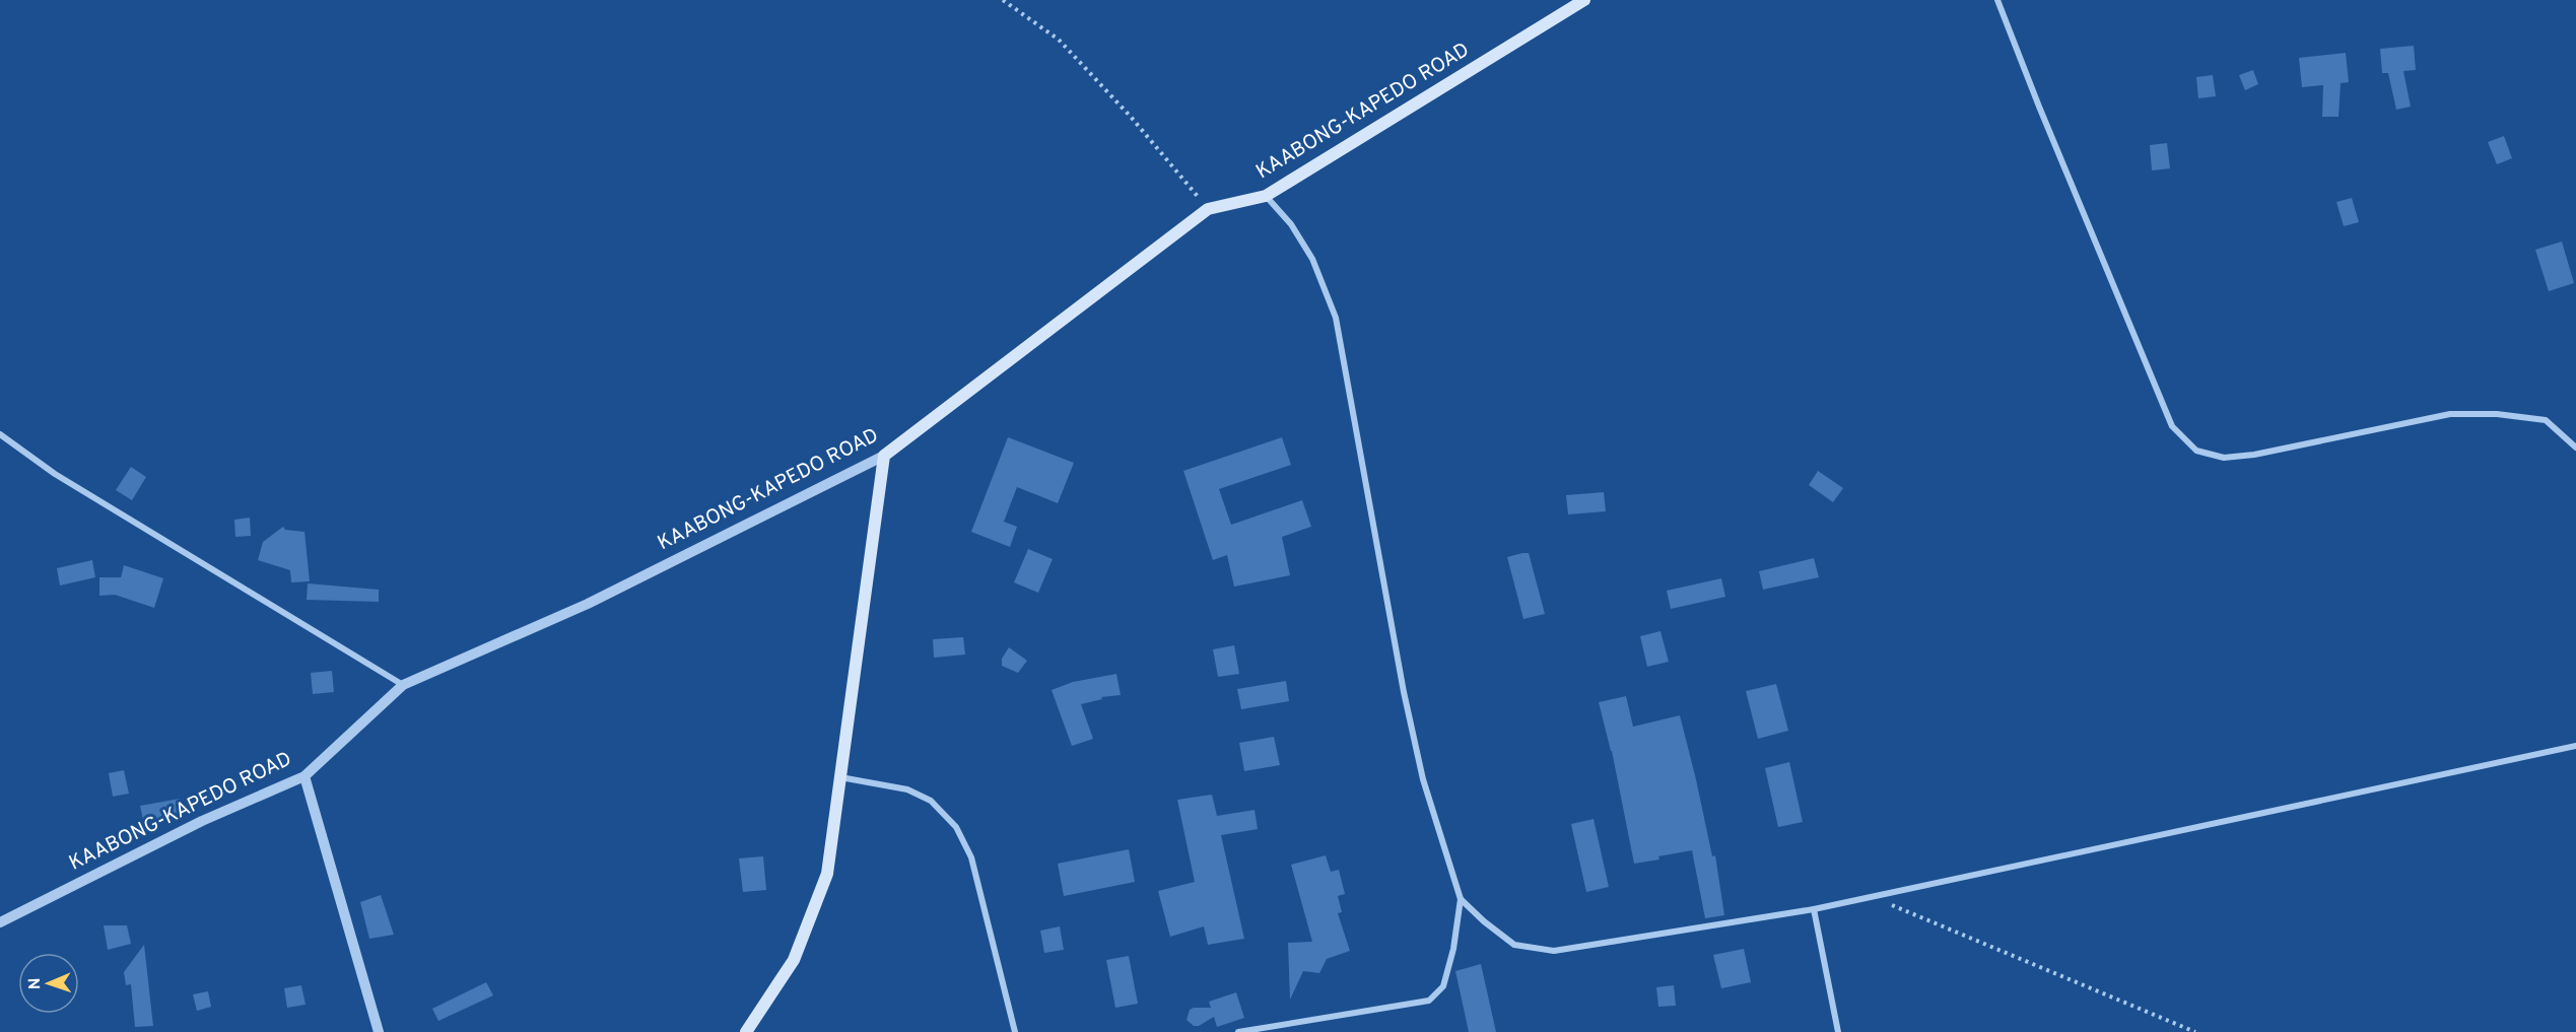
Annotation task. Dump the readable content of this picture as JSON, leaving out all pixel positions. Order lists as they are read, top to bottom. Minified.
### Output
{"streets":{"main road":["KAABONG-KAPEDO ROAD"]},"north":"left"}
